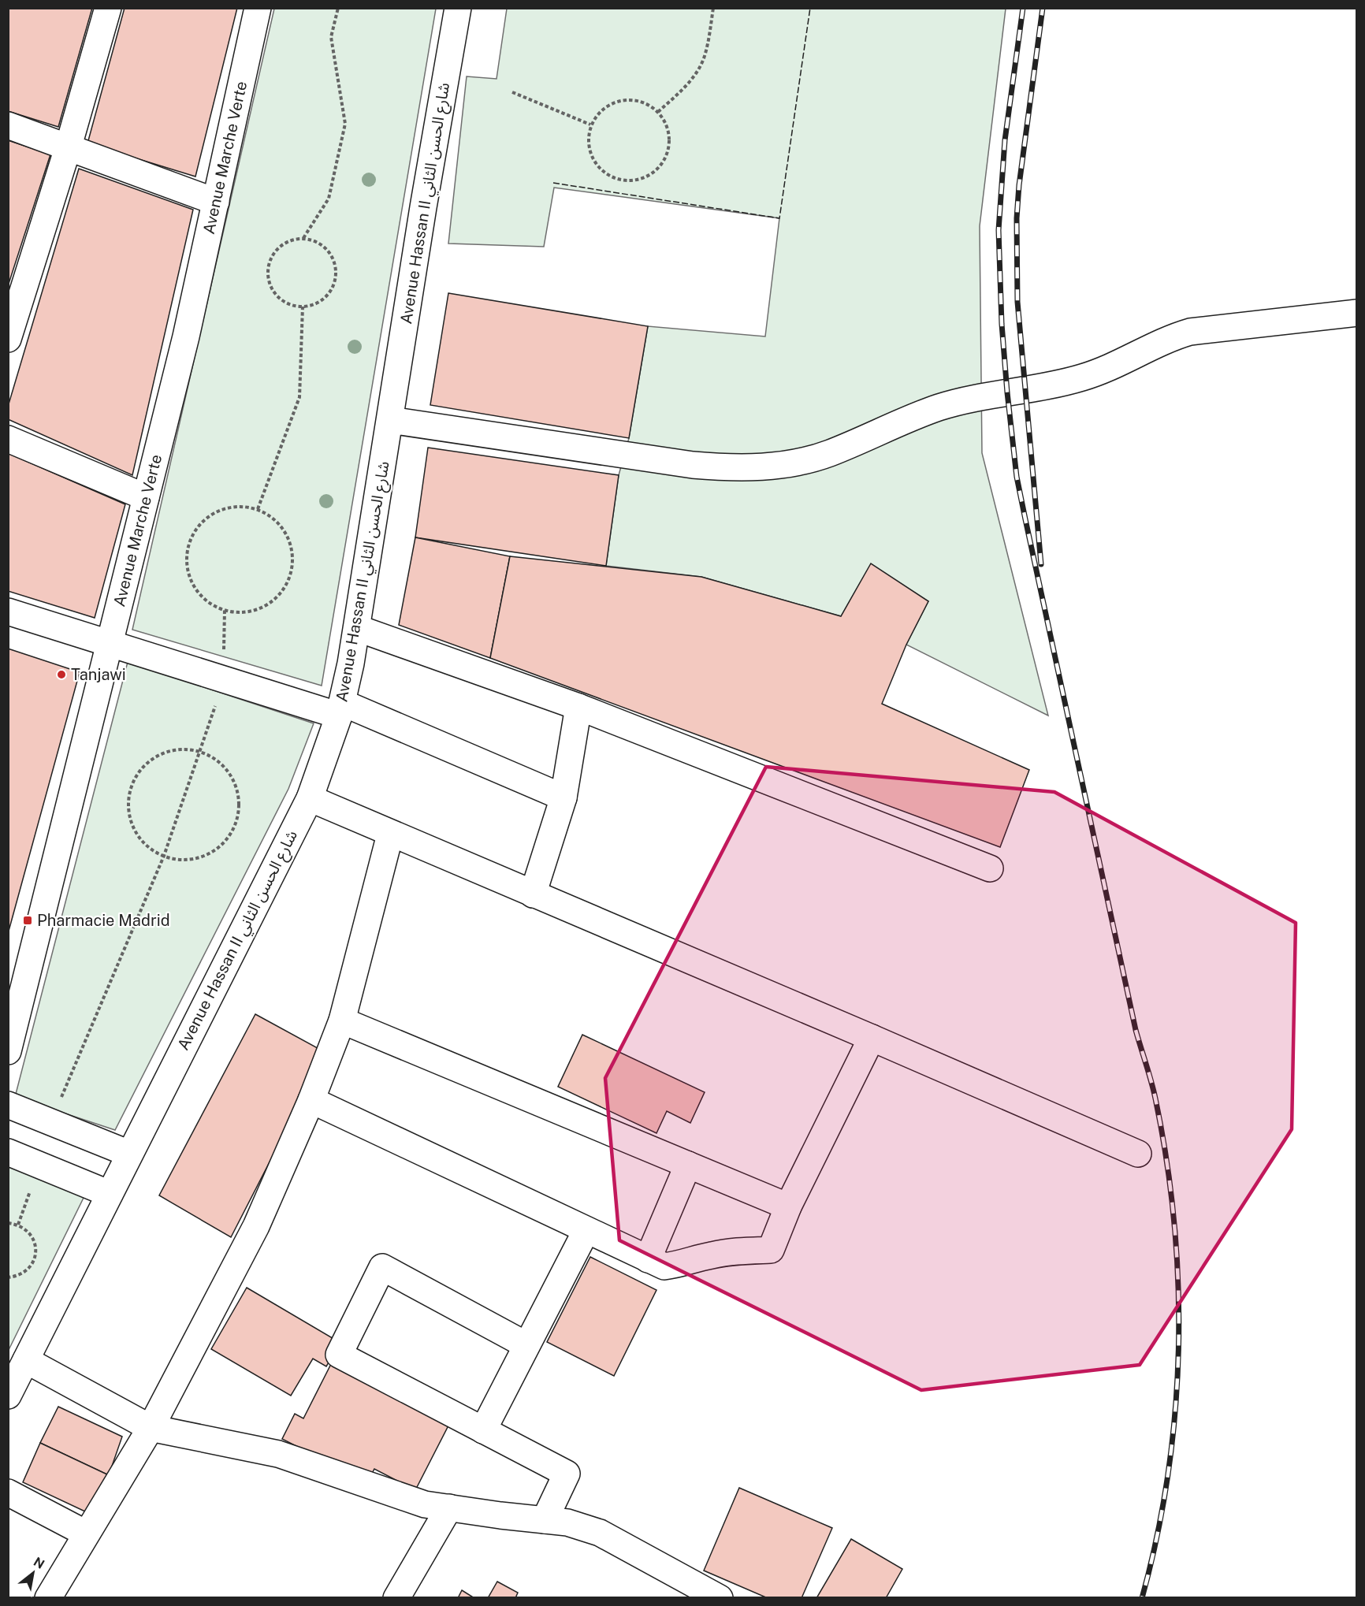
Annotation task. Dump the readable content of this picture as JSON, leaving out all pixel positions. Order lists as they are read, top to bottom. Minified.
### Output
{"streets":{"street":["Avenue Marche Verte","Avenue Hassan II شارع الحسن الثاني"]},"places":{"other":["Tanjawi"],"transit":["Pharmacie Madrid"]},"north":"top right"}
